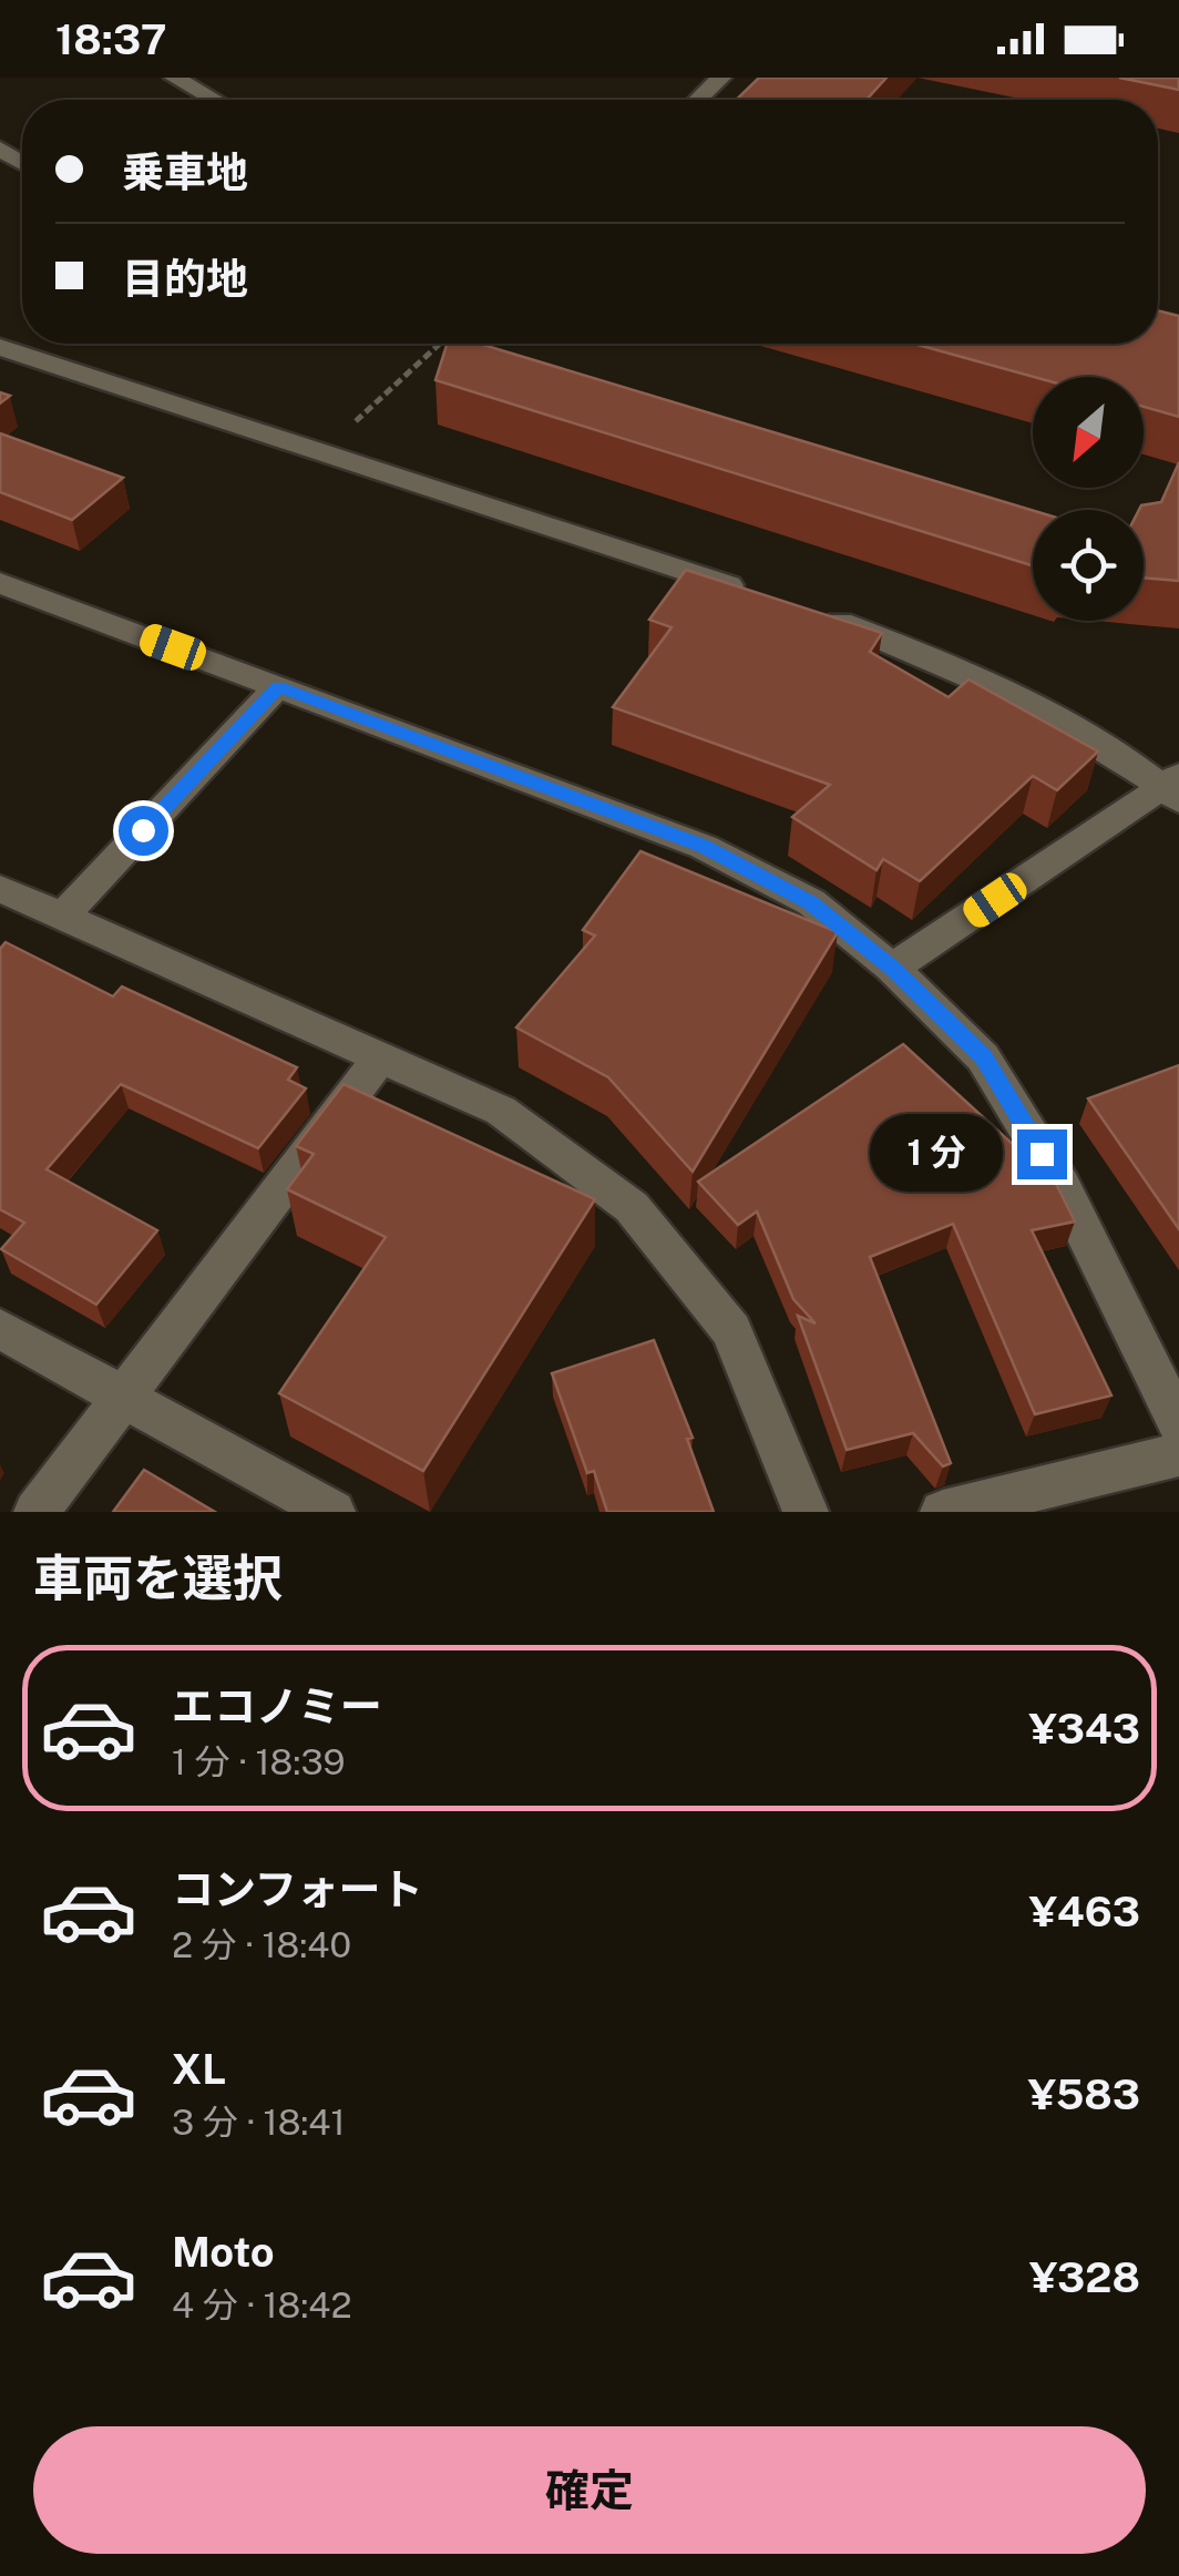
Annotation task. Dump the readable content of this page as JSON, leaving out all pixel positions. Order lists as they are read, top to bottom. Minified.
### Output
{"north":"bottom left","page":{"status":"18:37","banner":["乗車地","目的地"],"bubble":"1 分","heading":"車両を選択","list":[{"name":"エコノミー","note":"1 分 · 18:39","value":"¥343"},{"name":"コンフォート","note":"2 分 · 18:40","value":"¥463"},{"name":"XL","note":"3 分 · 18:41","value":"¥583"},{"name":"Moto","note":"4 分 · 18:42","value":"¥328"}],"buttons":"確定"}}
